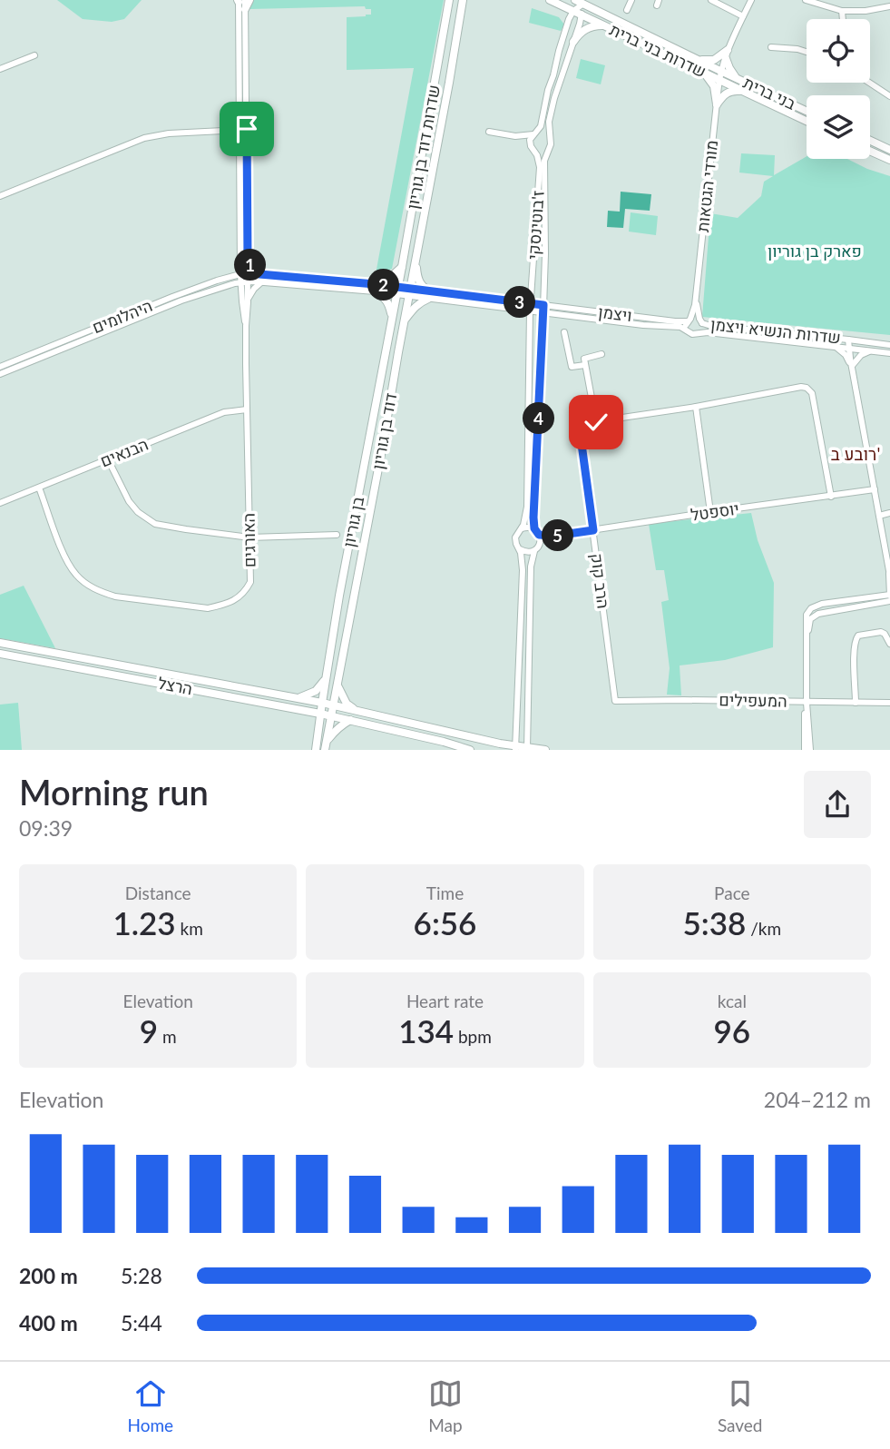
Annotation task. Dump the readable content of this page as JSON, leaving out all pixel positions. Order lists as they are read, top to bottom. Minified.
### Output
{"streets":{"main road":["שדרות בני ברית","בני ברית","שדרות דוד בן גוריון","דוד בן גוריון","בן גוריון","הרצל"],"street":["מורדי הגטאות","ז'בוטינסקי","ויצמן","היהלומים","שדרות הנשיא ויצמן","הבנאים","יוספטל","האורגים","הרב קוק","המעפילים"]},"crossings":[["שדרות בני ברית","בני ברית"],["שדרות בני ברית","מורדי הגטאות"],["בני ברית","מורדי הגטאות"],["שדרות דוד בן גוריון","שדרות הנשיא ויצמן"],["שדרות דוד בן גוריון","בן גוריון"],["מורדי הגטאות","ויצמן"],["מורדי הגטאות","שדרות הנשיא ויצמן"],["ז'בוטינסקי","ויצמן"],["ז'בוטינסקי","שדרות הנשיא ויצמן"],["ז'בוטינסקי","יוספטל"],["ויצמן","שדרות הנשיא ויצמן"],["היהלומים","שדרות הנשיא ויצמן"],["היהלומים","האורגים"],["שדרות הנשיא ויצמן","דוד בן גוריון"],["שדרות הנשיא ויצמן","בן גוריון"],["שדרות הנשיא ויצמן","האורגים"],["דוד בן גוריון","הרצל"],["הבנאים","האורגים"],["יוספטל","הרב קוק"],["בן גוריון","הרצל"],["הרב קוק","המעפילים"]],"districts":["רובע ב'"],"parks":["פארק בן גוריון"],"page":{"pins":["1","2","3","4","5"],"heading":["Morning run","09:39"],"stats":[["Distance","1.23 km"],["Time","6:56"],["Pace","5:38 /km"],["Elevation","9 m"],["Heart rate","134 bpm"],["kcal","96"]],"chart":["Elevation","204–212 m"],"list":[{"name":"200 m","note":"5:28"},{"name":"400 m","note":"5:44"}],"tabs":["Home","Map","Saved"]}}
